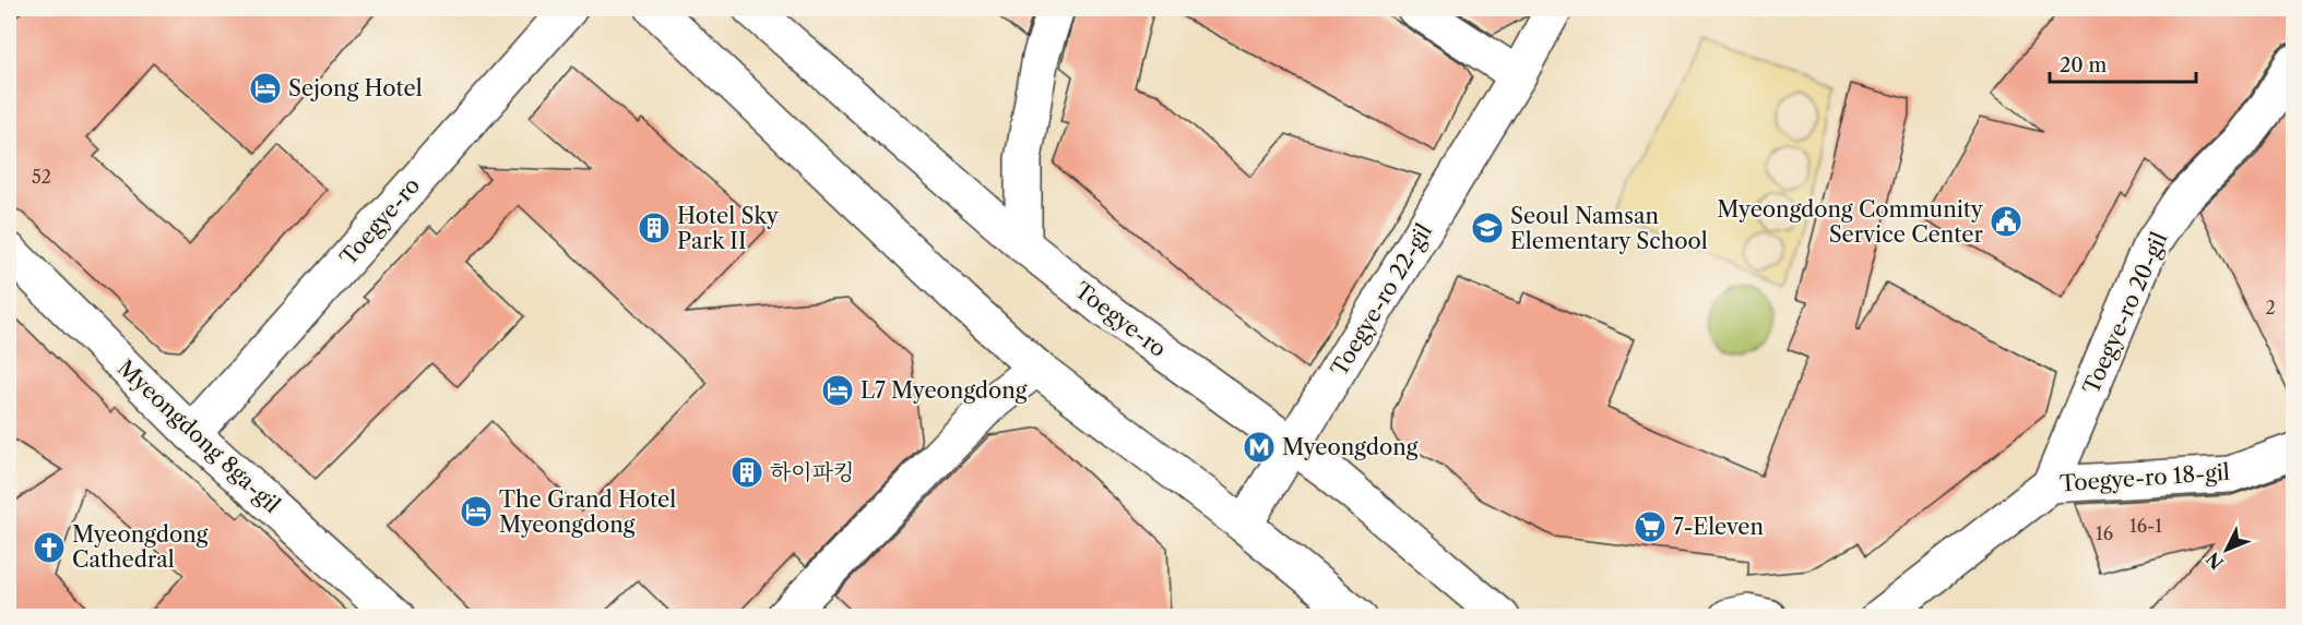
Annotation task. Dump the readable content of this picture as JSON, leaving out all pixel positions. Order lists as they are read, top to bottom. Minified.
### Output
{"streets":{"street":["Toegye-ro","Toegye-ro 22-gil","Toegye-ro 20-gil","Myeongdong 8ga-gil","Toegye-ro 18-gil"]},"crossings":[["Toegye-ro","Toegye-ro 22-gil"],["Toegye-ro","Myeongdong 8ga-gil"],["Toegye-ro 20-gil","Toegye-ro 18-gil"]],"places":{"hotel":["Sejong Hotel","L7 Myeongdong","The Grand Hotel Myeongdong"],"public building":["Myeongdong Community Service Center"],"building":["Hotel Sky Park II","하이파킹"],"school or university":["Seoul Namsan Elementary School"],"metro station":["Myeongdong"],"supermarket":["7-Eleven"],"church":["Myeongdong Cathedral"]},"house_numbers":["52","2","16-1","16"],"scale_bar":"20 m","north":"bottom left"}
